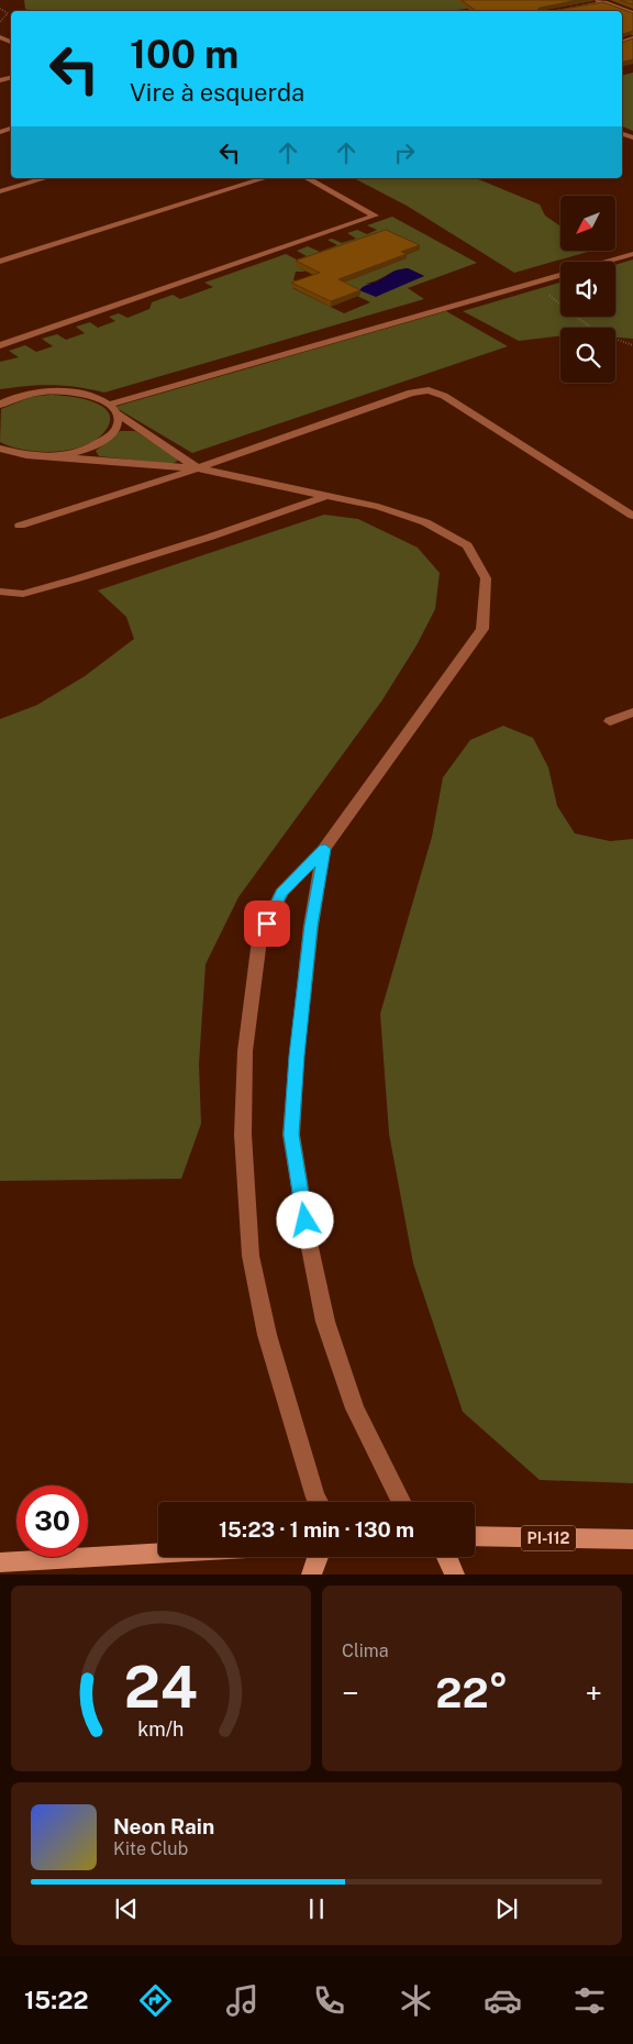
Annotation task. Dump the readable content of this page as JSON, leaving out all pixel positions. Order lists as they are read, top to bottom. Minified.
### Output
{"streets":{"main road":["PI-112"]},"north":"bottom left","page":{"turn":["100 m","Vire à esquerda"],"limit":"30","trip":"15:23 · 1 min · 130 m","tile":"Clima","heat":["−","22°","+"],"song":["Neon Rain","Kite Club"],"tabs":"15:22","gauge":["24","km/h"]}}
